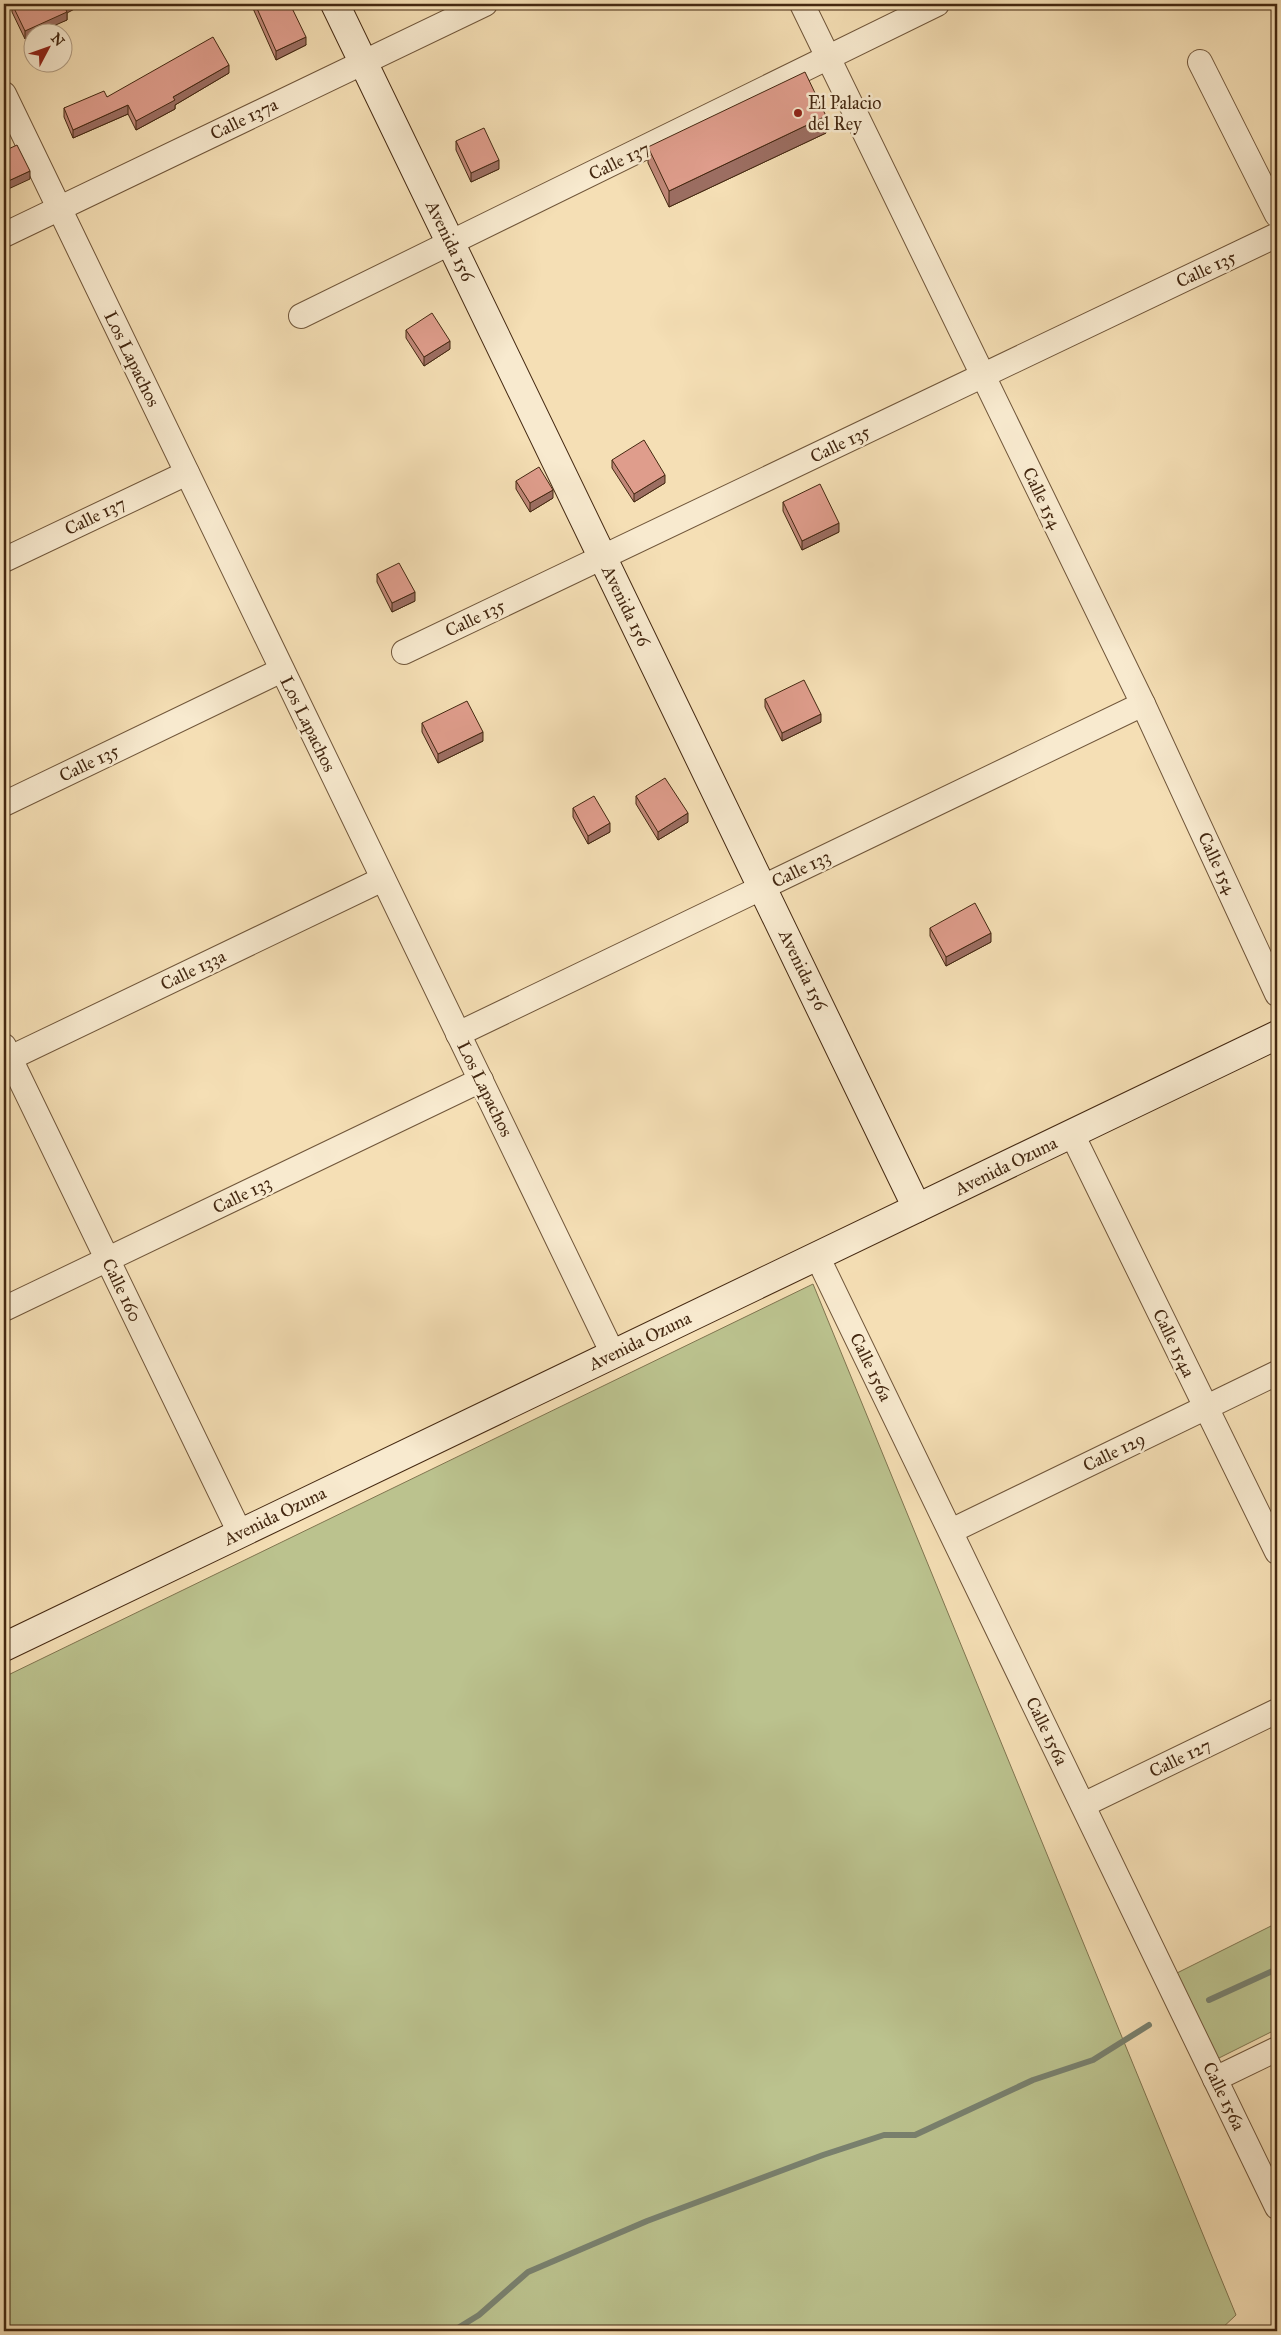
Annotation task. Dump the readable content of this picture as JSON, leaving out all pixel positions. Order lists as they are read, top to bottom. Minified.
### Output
{"streets":{"main road":["Avenida 156","Avenida Ozuna"],"street":["Calle 137a","Calle 137","Calle 135","Los Lapachos","Calle 154","Calle 133","Calle 133a","Calle 160","Calle 154a","Calle 156a","Calle 129","Calle 127"]},"crossings":[["Calle 137a","Avenida 156"],["Calle 137a","Los Lapachos"],["Calle 137","Avenida 156"],["Calle 137","Los Lapachos"],["Calle 137","Calle 154"],["Avenida 156","Calle 135"],["Avenida 156","Calle 133"],["Avenida 156","Avenida Ozuna"],["Calle 135","Los Lapachos"],["Calle 135","Calle 154"],["Los Lapachos","Calle 133"],["Los Lapachos","Calle 133a"],["Los Lapachos","Avenida Ozuna"],["Calle 154","Calle 133"],["Calle 133","Calle 160"],["Calle 133a","Calle 160"],["Avenida Ozuna","Calle 160"],["Avenida Ozuna","Calle 154a"],["Avenida Ozuna","Calle 156a"],["Calle 154a","Calle 129"],["Calle 156a","Calle 129"],["Calle 156a","Calle 127"]],"places":["El Palacio del Rey"],"north":"top right"}
